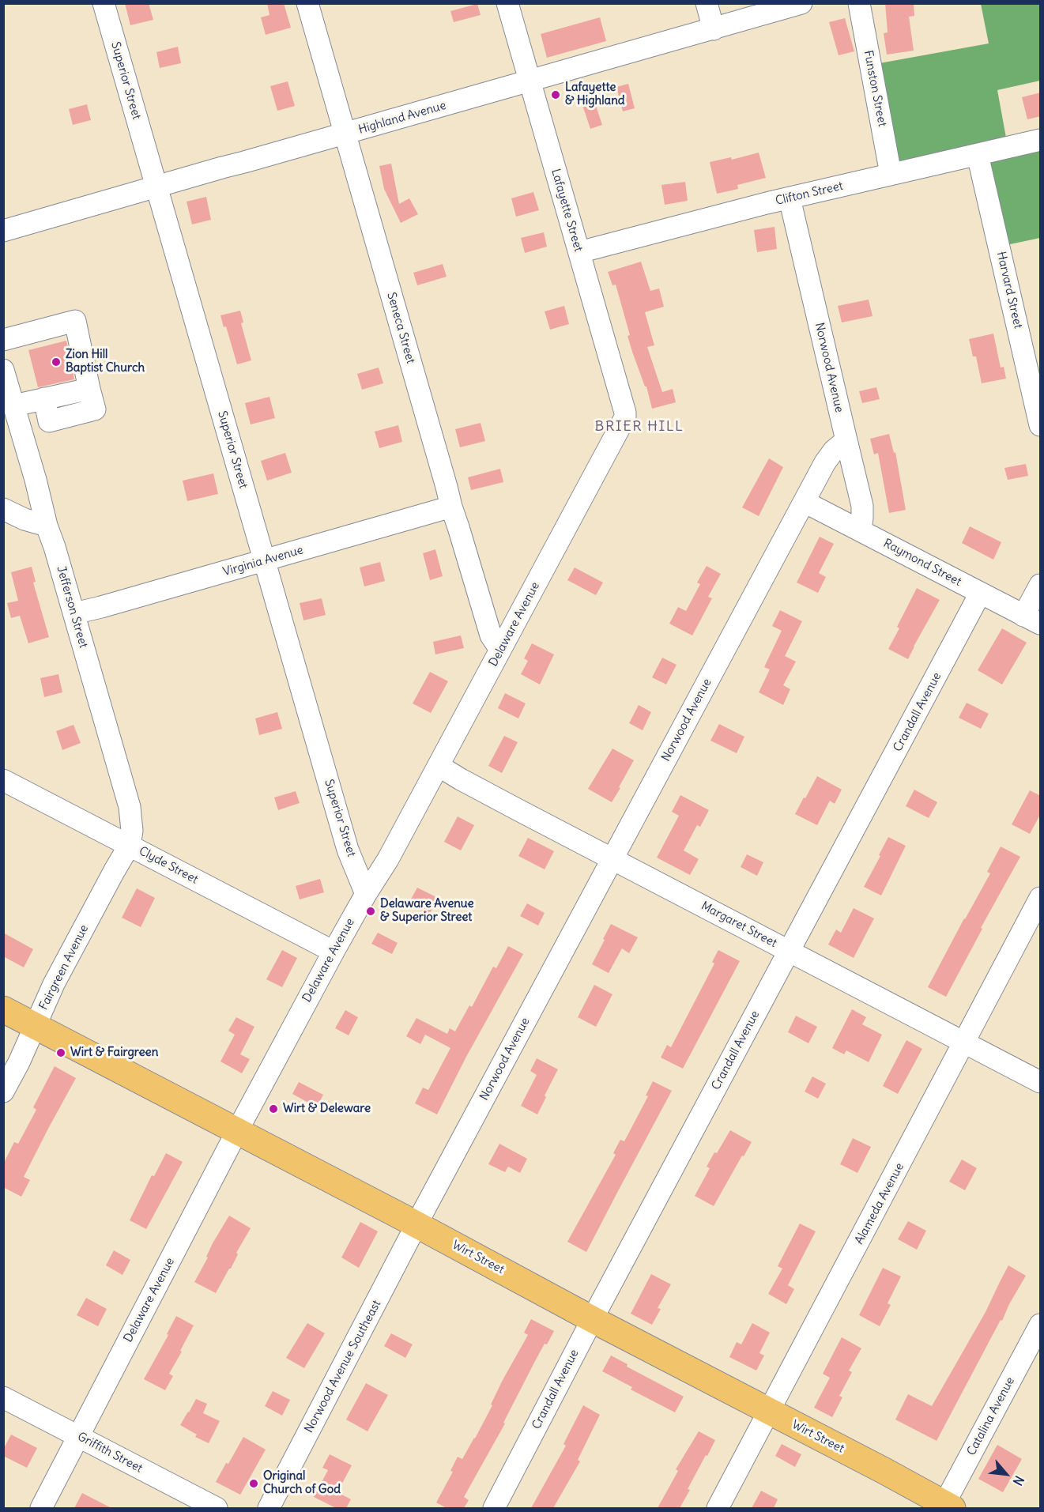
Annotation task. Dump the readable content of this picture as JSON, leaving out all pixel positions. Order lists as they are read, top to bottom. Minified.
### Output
{"streets":{"main road":["Wirt Street"],"street":["Superior Street","Funston Street","Highland Avenue","Clifton Street","Lafayette Street","Harvard Street","Seneca Street","Norwood Avenue","Virginia Avenue","Raymond Street","Jefferson Street","Delaware Avenue","Crandall Avenue","Clyde Street","Margaret Street","Fairgreen Avenue","Alameda Avenue","Norwood Avenue Southeast","Catalina Avenue","Griffith Street"]},"crossings":[["Superior Street","Highland Avenue"],["Superior Street","Virginia Avenue"],["Superior Street","Delaware Avenue"],["Funston Street","Clifton Street"],["Highland Avenue","Lafayette Street"],["Highland Avenue","Seneca Street"],["Clifton Street","Lafayette Street"],["Clifton Street","Harvard Street"],["Clifton Street","Norwood Avenue"],["Lafayette Street","Delaware Avenue"],["Seneca Street","Virginia Avenue"],["Seneca Street","Delaware Avenue"],["Norwood Avenue","Raymond Street"],["Norwood Avenue","Margaret Street"],["Norwood Avenue","Wirt Street"],["Norwood Avenue","Norwood Avenue Southeast"],["Virginia Avenue","Jefferson Street"],["Raymond Street","Crandall Avenue"],["Jefferson Street","Clyde Street"],["Jefferson Street","Fairgreen Avenue"],["Delaware Avenue","Clyde Street"],["Delaware Avenue","Margaret Street"],["Delaware Avenue","Wirt Street"],["Delaware Avenue","Griffith Street"],["Crandall Avenue","Margaret Street"],["Crandall Avenue","Wirt Street"],["Clyde Street","Fairgreen Avenue"],["Margaret Street","Alameda Avenue"],["Fairgreen Avenue","Wirt Street"],["Alameda Avenue","Wirt Street"],["Wirt Street","Norwood Avenue Southeast"],["Wirt Street","Catalina Avenue"]],"districts":["BRIER HILL"],"places":["Lafayette & Highland","Zion Hill Baptist Church","Delaware Avenue & Superior Street","Wirt & Fairgreen","Wirt & Deleware","Original Church of God"],"north":"bottom right"}
